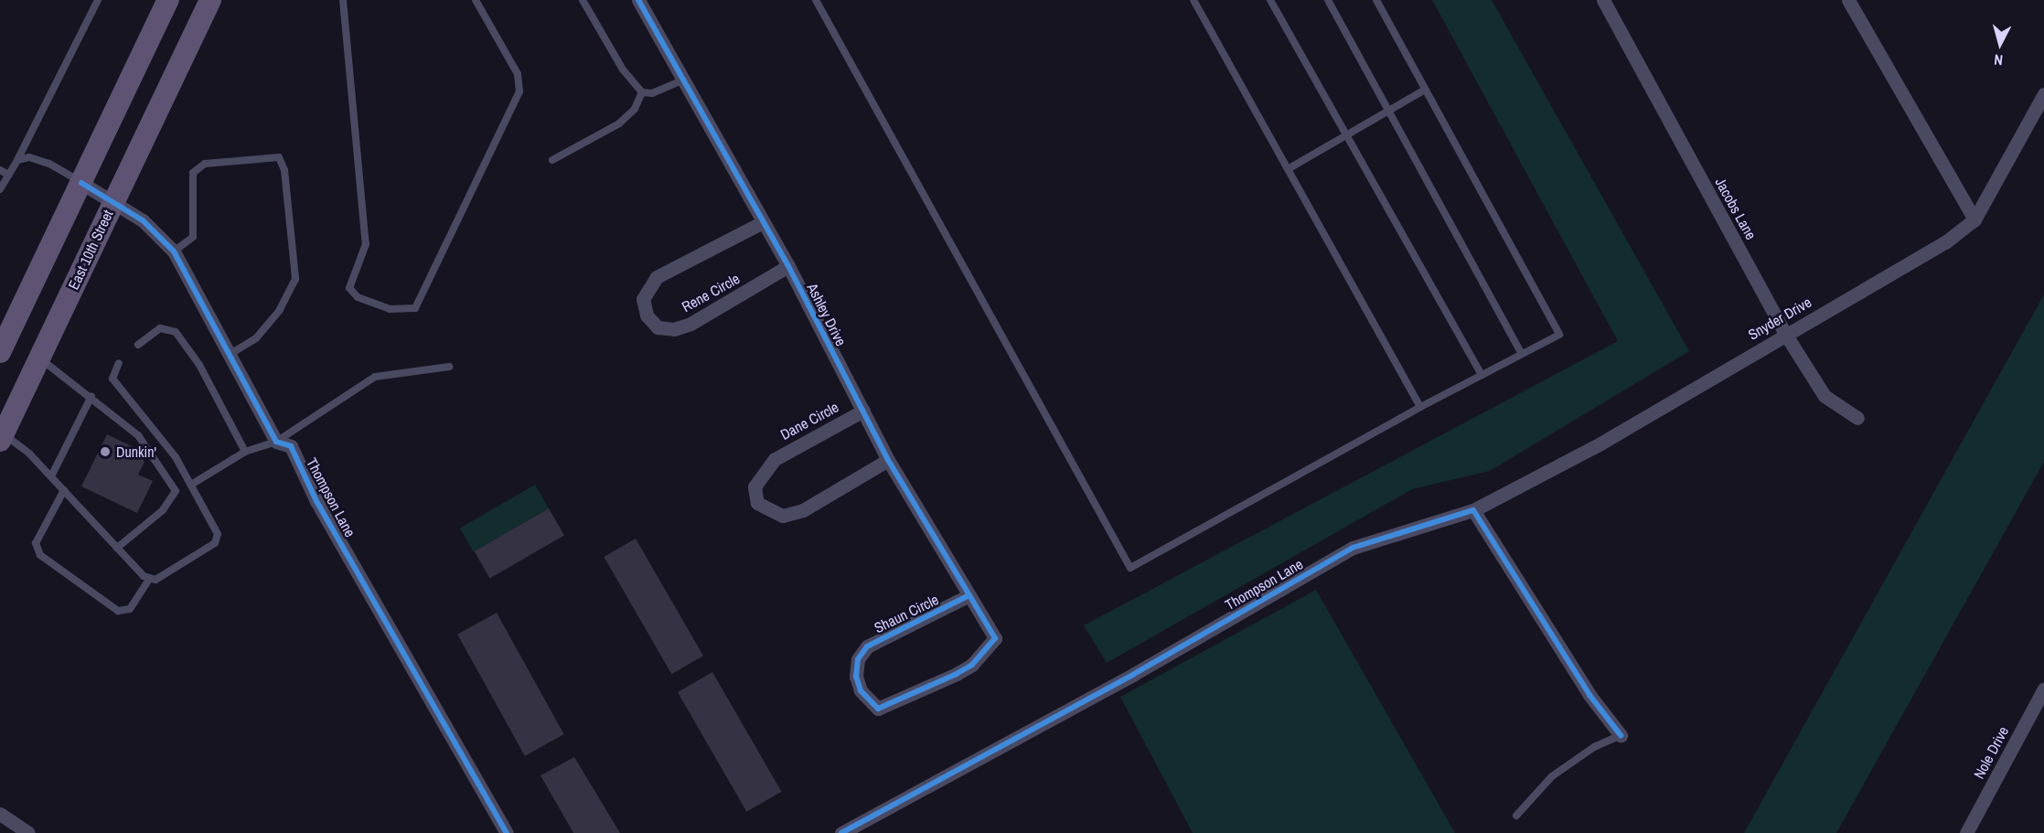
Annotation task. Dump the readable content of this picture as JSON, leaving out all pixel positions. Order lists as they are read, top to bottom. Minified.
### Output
{"streets":{"main road":["East 10th Street"],"street":["Jacobs Lane","Rene Circle","Ashley Drive","Snyder Drive","Dane Circle","Thompson Lane","Shaun Circle","Nole Drive"]},"crossings":[["Jacobs Lane","Snyder Drive"],["East 10th Street","Thompson Lane"],["Rene Circle","Ashley Drive"],["Ashley Drive","Dane Circle"],["Ashley Drive","Shaun Circle"],["Snyder Drive","Thompson Lane"]],"places":["Dunkin'"],"north":"bottom"}
